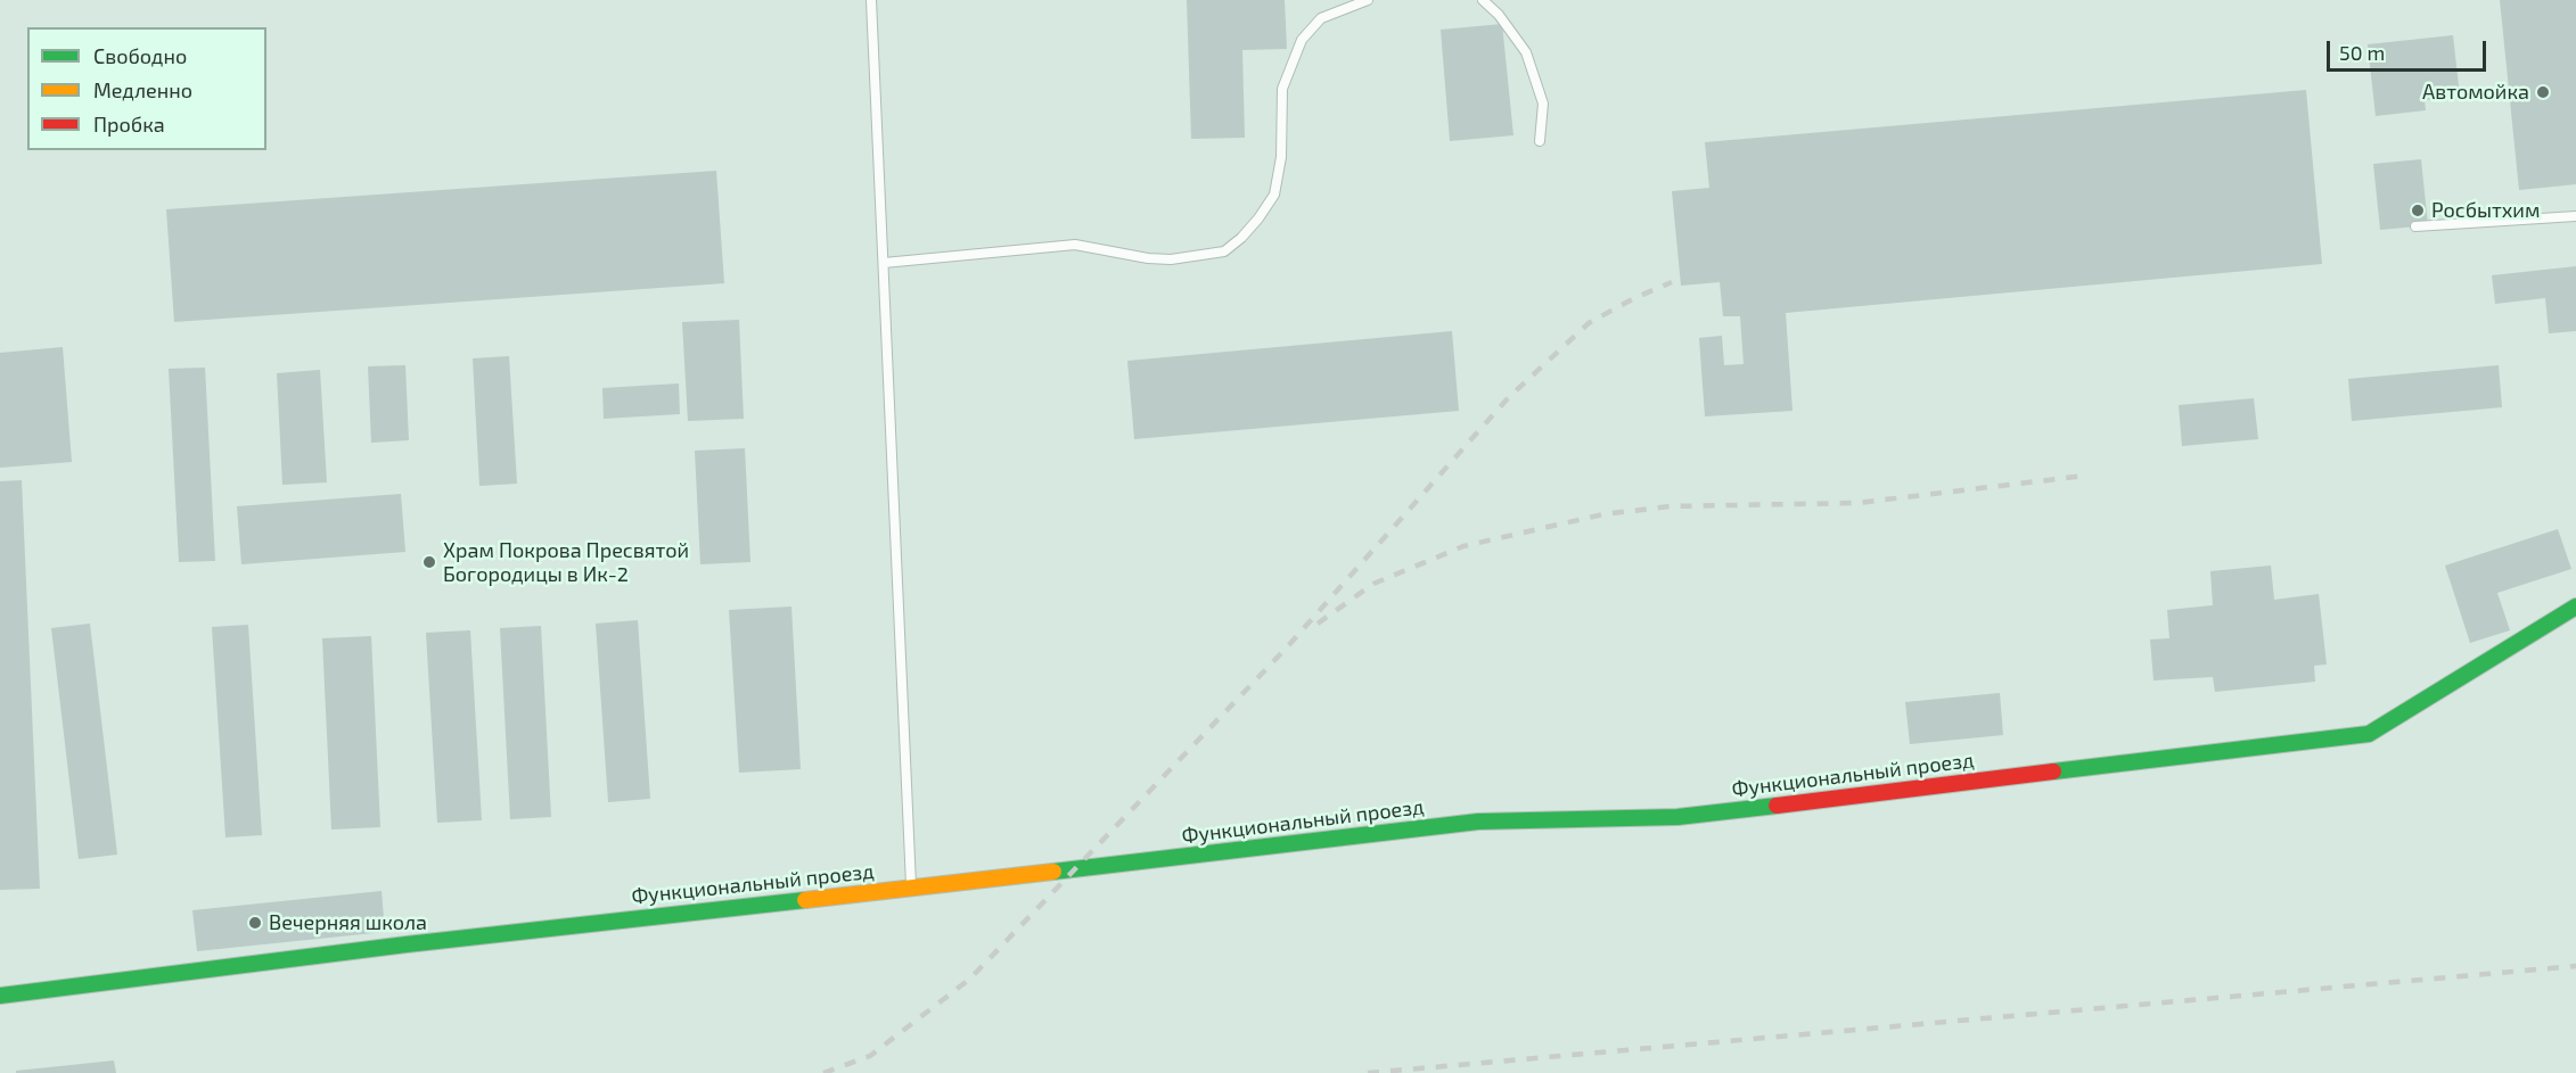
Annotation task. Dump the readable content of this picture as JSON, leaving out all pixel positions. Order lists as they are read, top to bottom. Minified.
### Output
{"streets":{"street":["Функциональный проезд"]},"places":["Автомойка","Росбытхим","Храм Покрова Пресвятой Богородицы в Ик-2","Вечерняя школа"],"legend":["Свободно","Медленно","Пробка"],"scale_bar":"50 m"}
